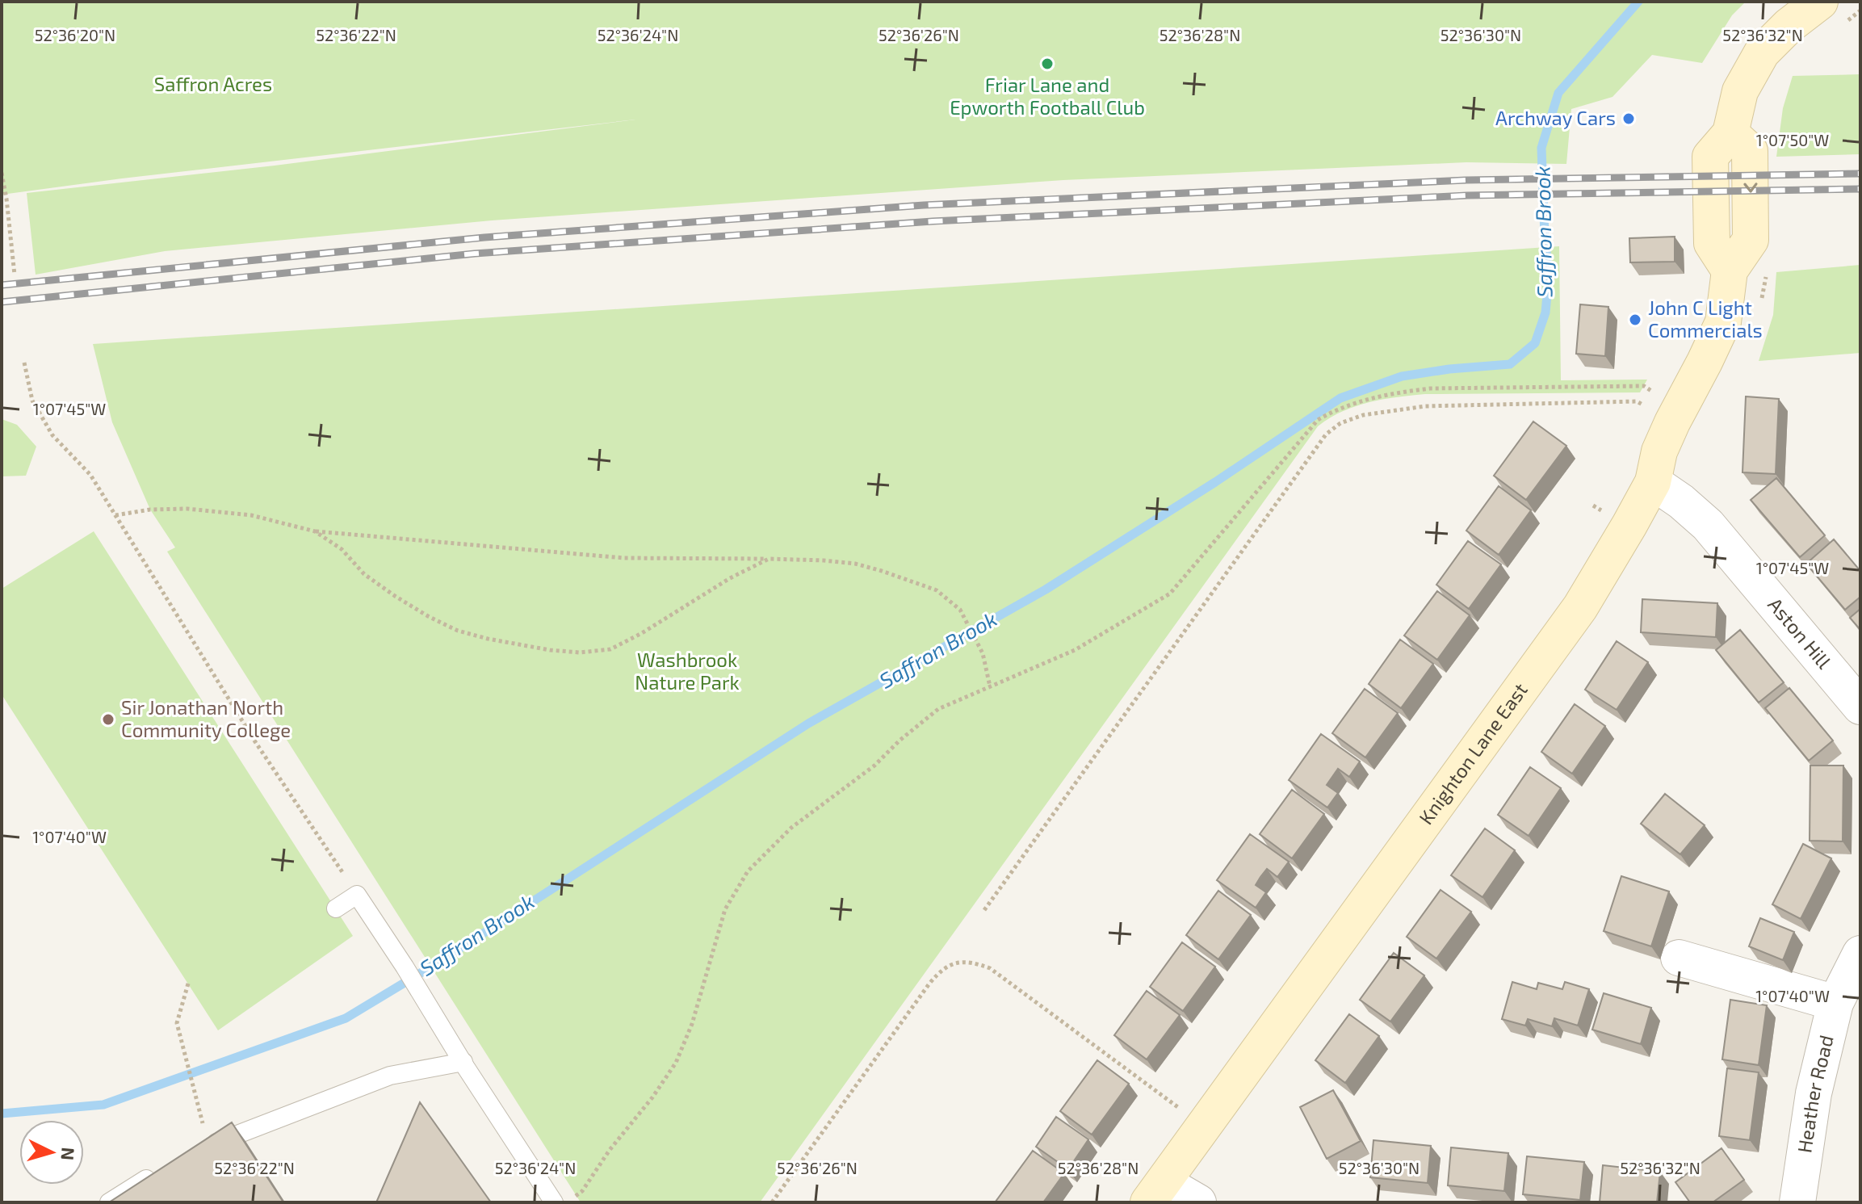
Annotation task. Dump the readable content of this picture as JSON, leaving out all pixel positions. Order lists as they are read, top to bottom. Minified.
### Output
{"streets":{"street":["Aston Hill","Knighton Lane East","Heather Road"]},"crossings":[["Aston Hill","Knighton Lane East"]],"water":["Saffron Brook"],"parks":["Saffron Acres","Washbrook Nature Park"],"places":["Friar Lane and Epworth Football Club","Archway Cars","John C Light Commercials","Sir Jonathan North Community College"],"north":"right","coordinates":["52°36'20\"N","52°36'22\"N","52°36'24\"N","52°36'26\"N","52°36'28\"N","52°36'30\"N","52°36'32\"N","1°07'50\"W","1°07'45\"W","1°07'40\"W"]}
